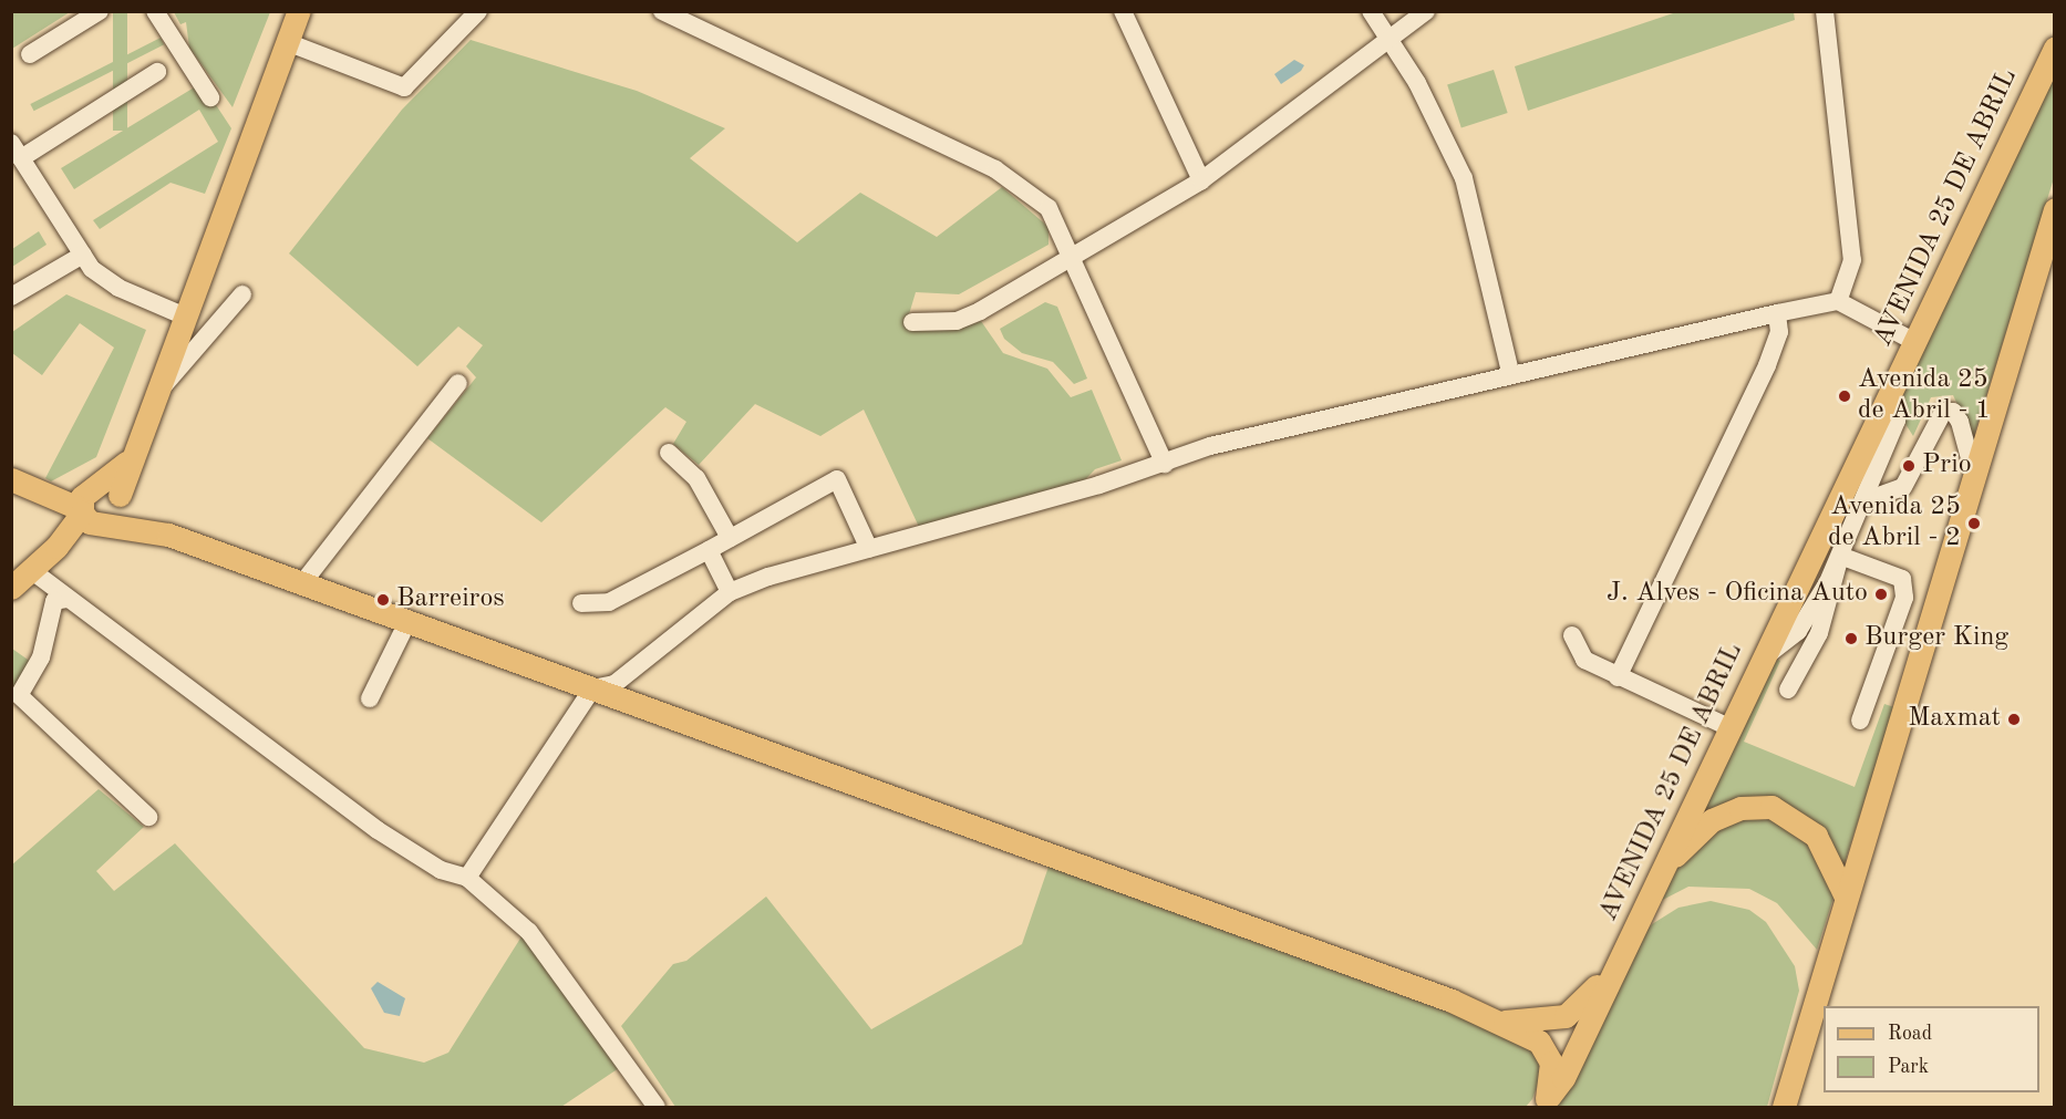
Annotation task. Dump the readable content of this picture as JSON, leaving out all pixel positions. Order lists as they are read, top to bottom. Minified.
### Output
{"streets":{"main road":["AVENIDA 25 DE ABRIL"]},"places":["Avenida 25 de Abril - 1","Prio","Avenida 25 de Abril - 2","J. Alves - Oficina Auto","Barreiros","Burger King","Maxmat"],"legend":["Road","Park"]}
